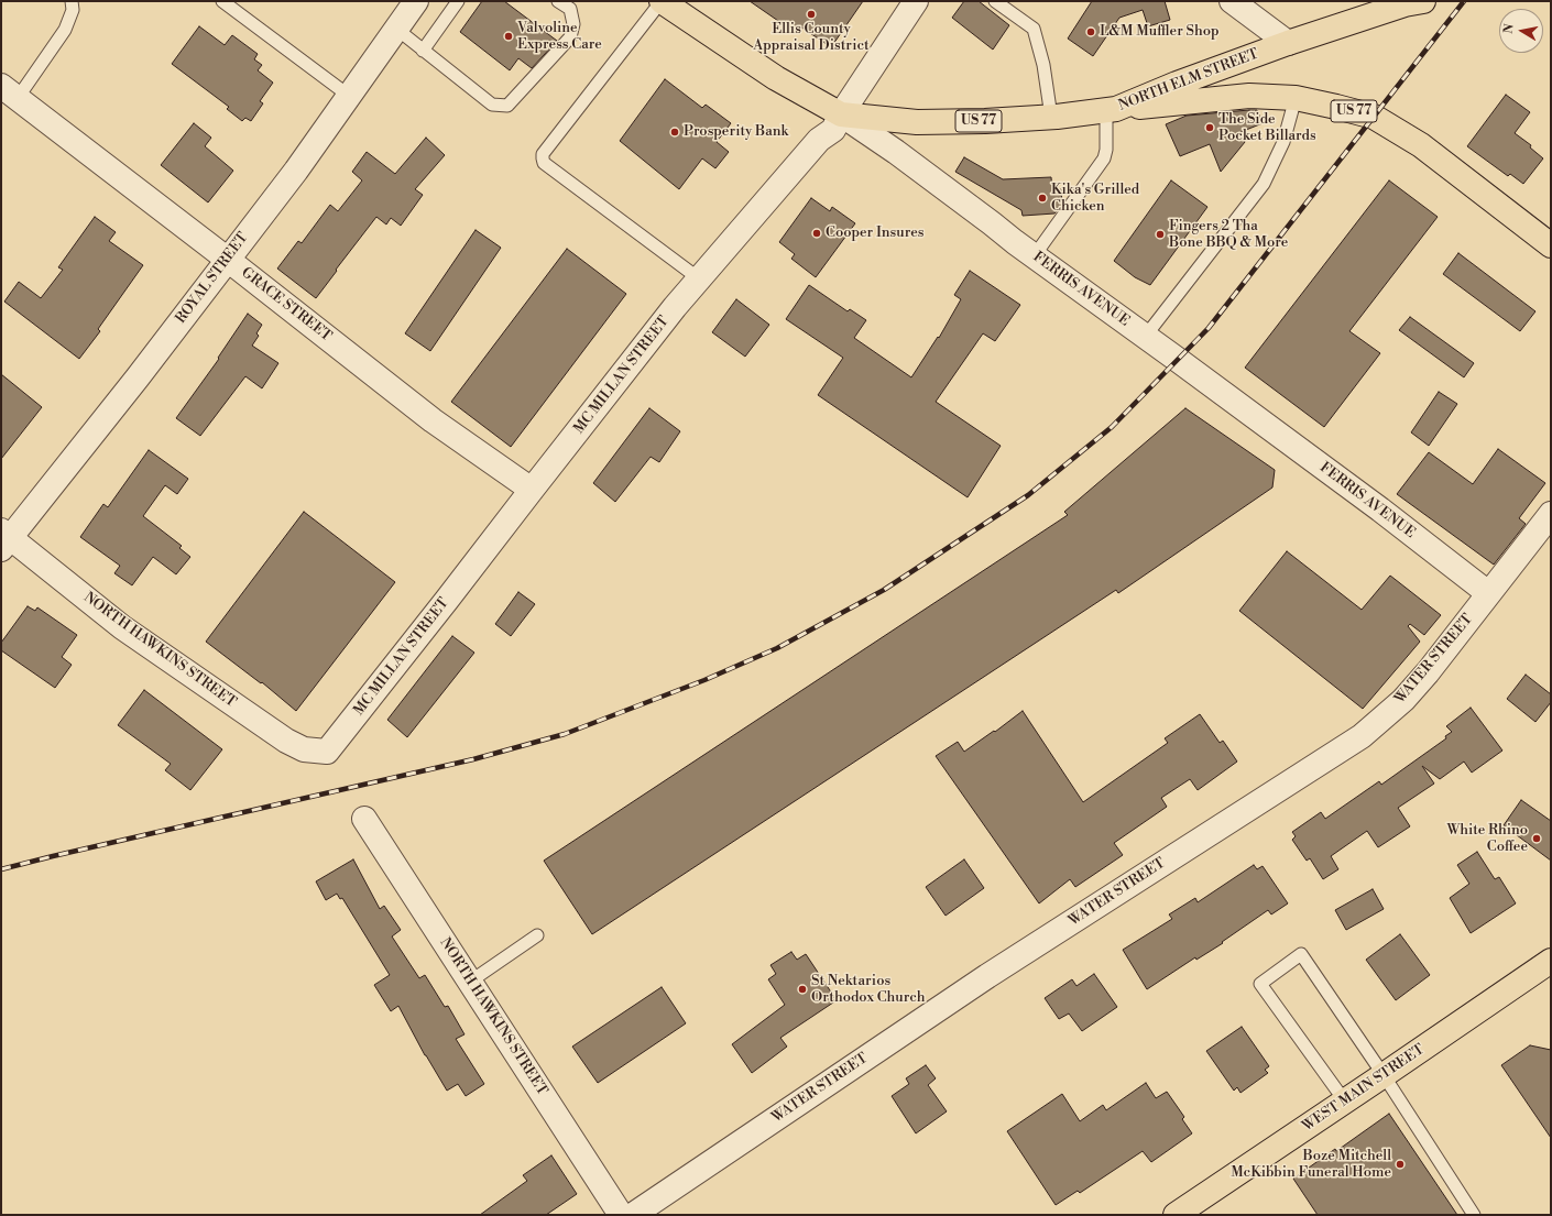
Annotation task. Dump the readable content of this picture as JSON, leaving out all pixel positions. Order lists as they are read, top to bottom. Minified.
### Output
{"streets":{"main road":["NORTH ELM STREET","US 77","FERRIS AVENUE","WEST MAIN STREET"],"street":["ROYAL STREET","GRACE STREET","MC MILLAN STREET","NORTH HAWKINS STREET","WATER STREET"]},"crossings":[["NORTH ELM STREET","US 77"],["NORTH ELM STREET","FERRIS AVENUE"],["NORTH ELM STREET","MC MILLAN STREET"],["ROYAL STREET","GRACE STREET"],["ROYAL STREET","NORTH HAWKINS STREET"],["FERRIS AVENUE","MC MILLAN STREET"],["FERRIS AVENUE","WATER STREET"],["GRACE STREET","MC MILLAN STREET"],["MC MILLAN STREET","NORTH HAWKINS STREET"]],"places":["Ellis County Appraisal District","L&M Muffler Shop","Valvoline Express Care","The Side Pocket Billards","Prosperity Bank","Kika's Grilled Chicken","Cooper Insures","Fingers 2 Tha Bone BBQ & More","White Rhino Coffee","St Nektarios Orthodox Church","Boze Mitchell McKibbin Funeral Home"],"north":"left"}
